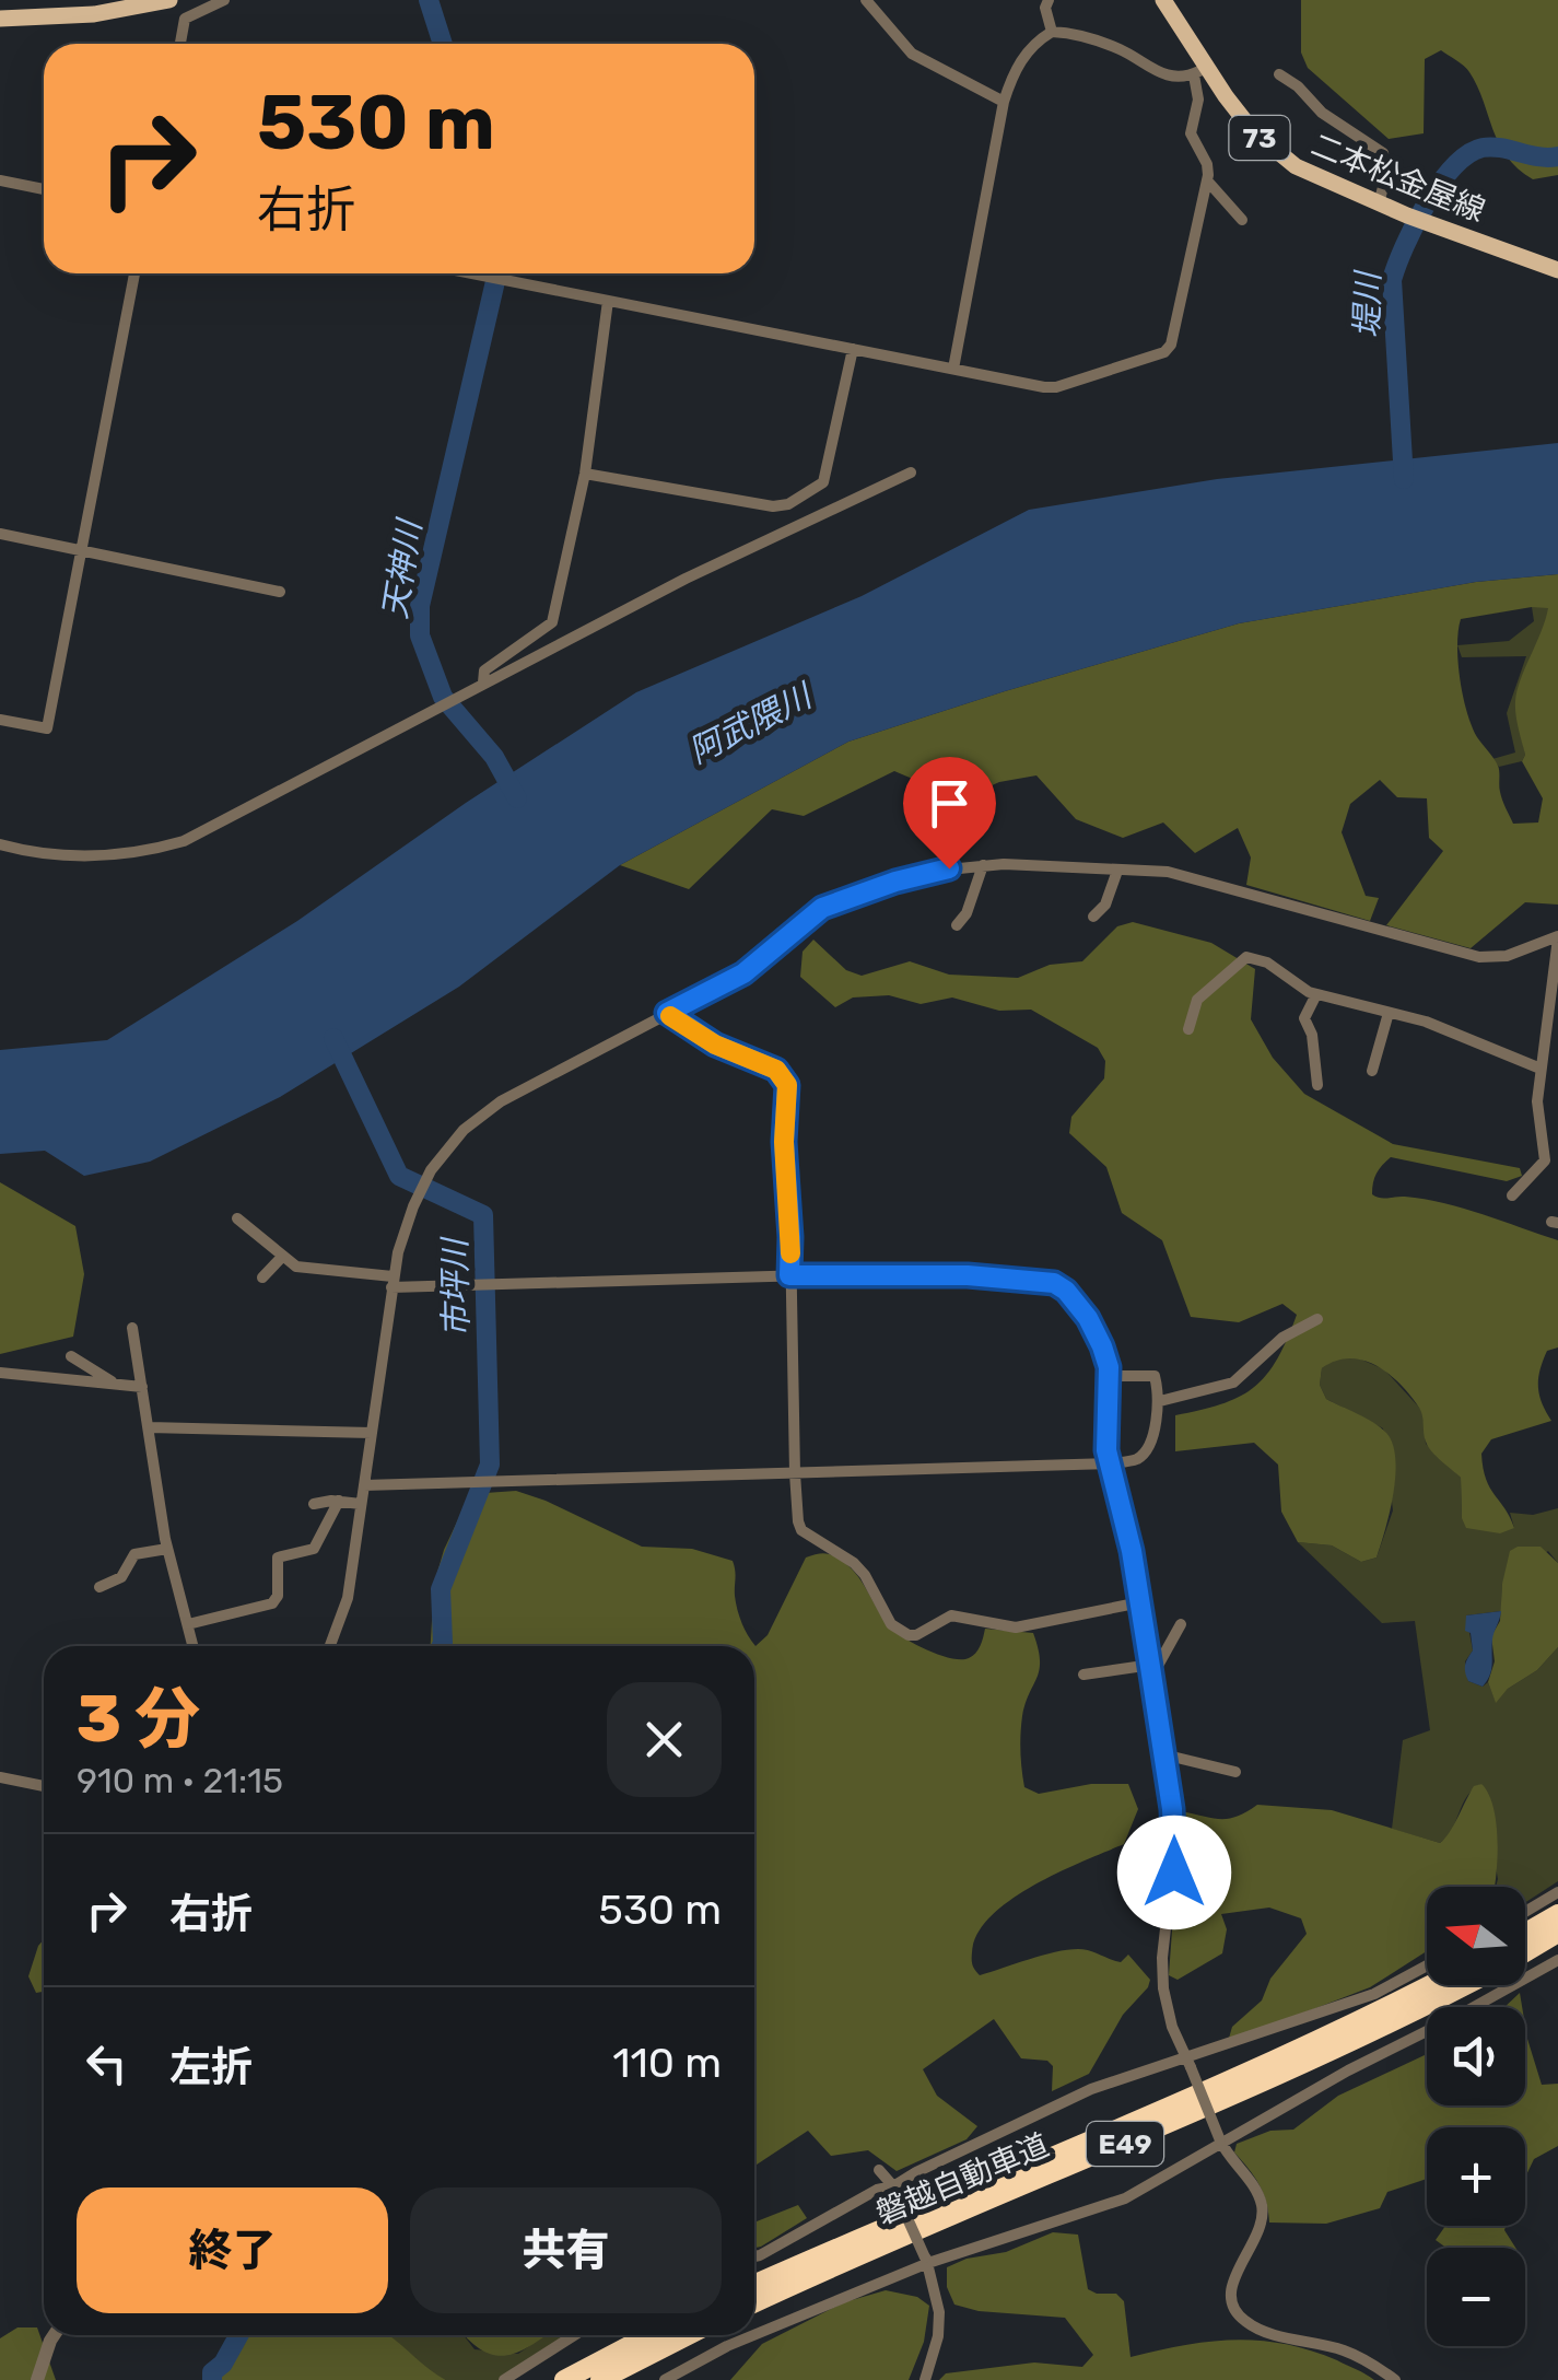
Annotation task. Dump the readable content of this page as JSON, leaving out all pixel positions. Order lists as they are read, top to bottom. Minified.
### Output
{"streets":{"highway":["E49","磐越自動車道"],"main road":["73","二本松金屋線"]},"water":["堤川","天神川","阿武隈川","市坪川"],"north":"left","page":{"turn":["530 m","右折"],"heading":["3 分","910 m · 21:15"],"list":[{"name":"右折","value":"530 m"},{"name":"左折","value":"110 m"}],"map_buttons":["+","−"],"buttons":["終了","共有"]}}
